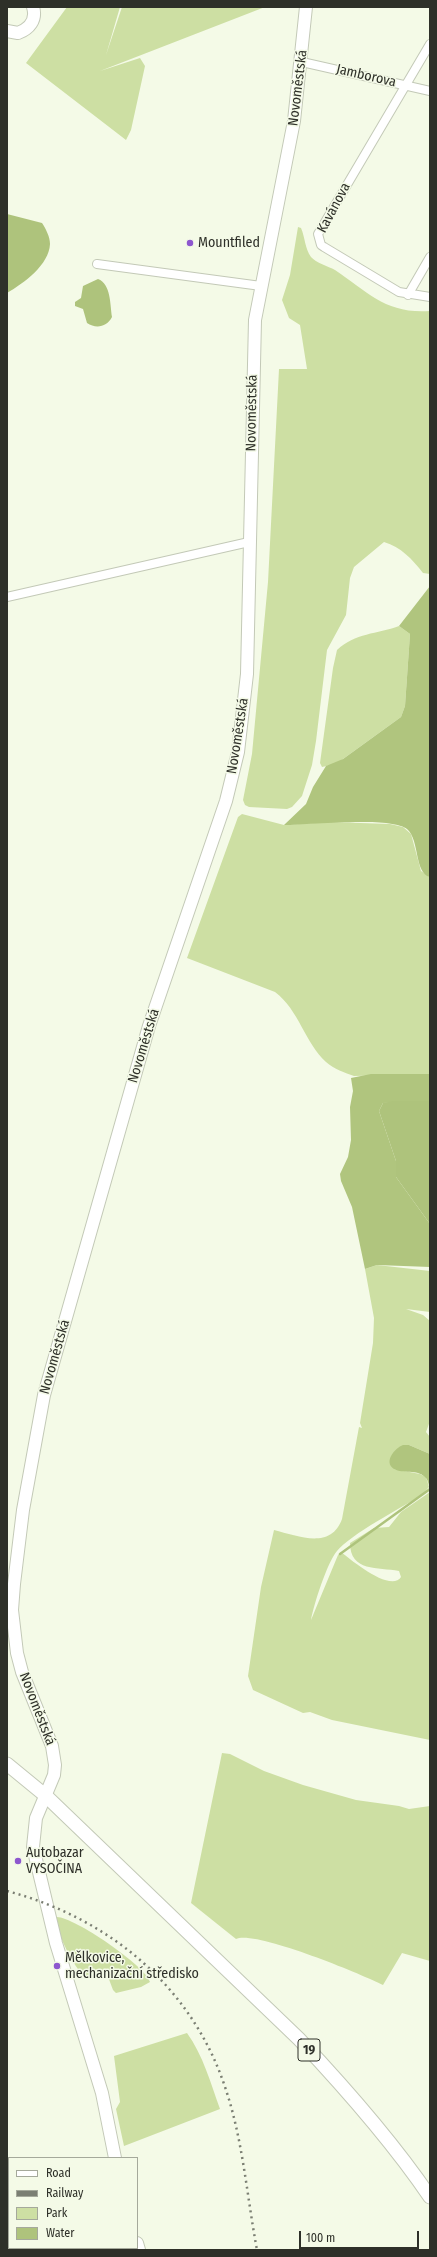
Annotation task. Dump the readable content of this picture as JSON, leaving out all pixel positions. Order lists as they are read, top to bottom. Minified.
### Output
{"streets":{"main road":["19"],"street":["Jamborova","Novoměstská","Kavánova"]},"crossings":[["Jamborova","Novoměstská"],["Jamborova","Kavánova"],["Novoměstská","19"]],"places":["Mountfiled","Autobazar VYSOČINA","Mělkovice, mechanizační středisko"],"legend":["Road","Railway","Park","Water"],"scale_bar":"100 m"}
